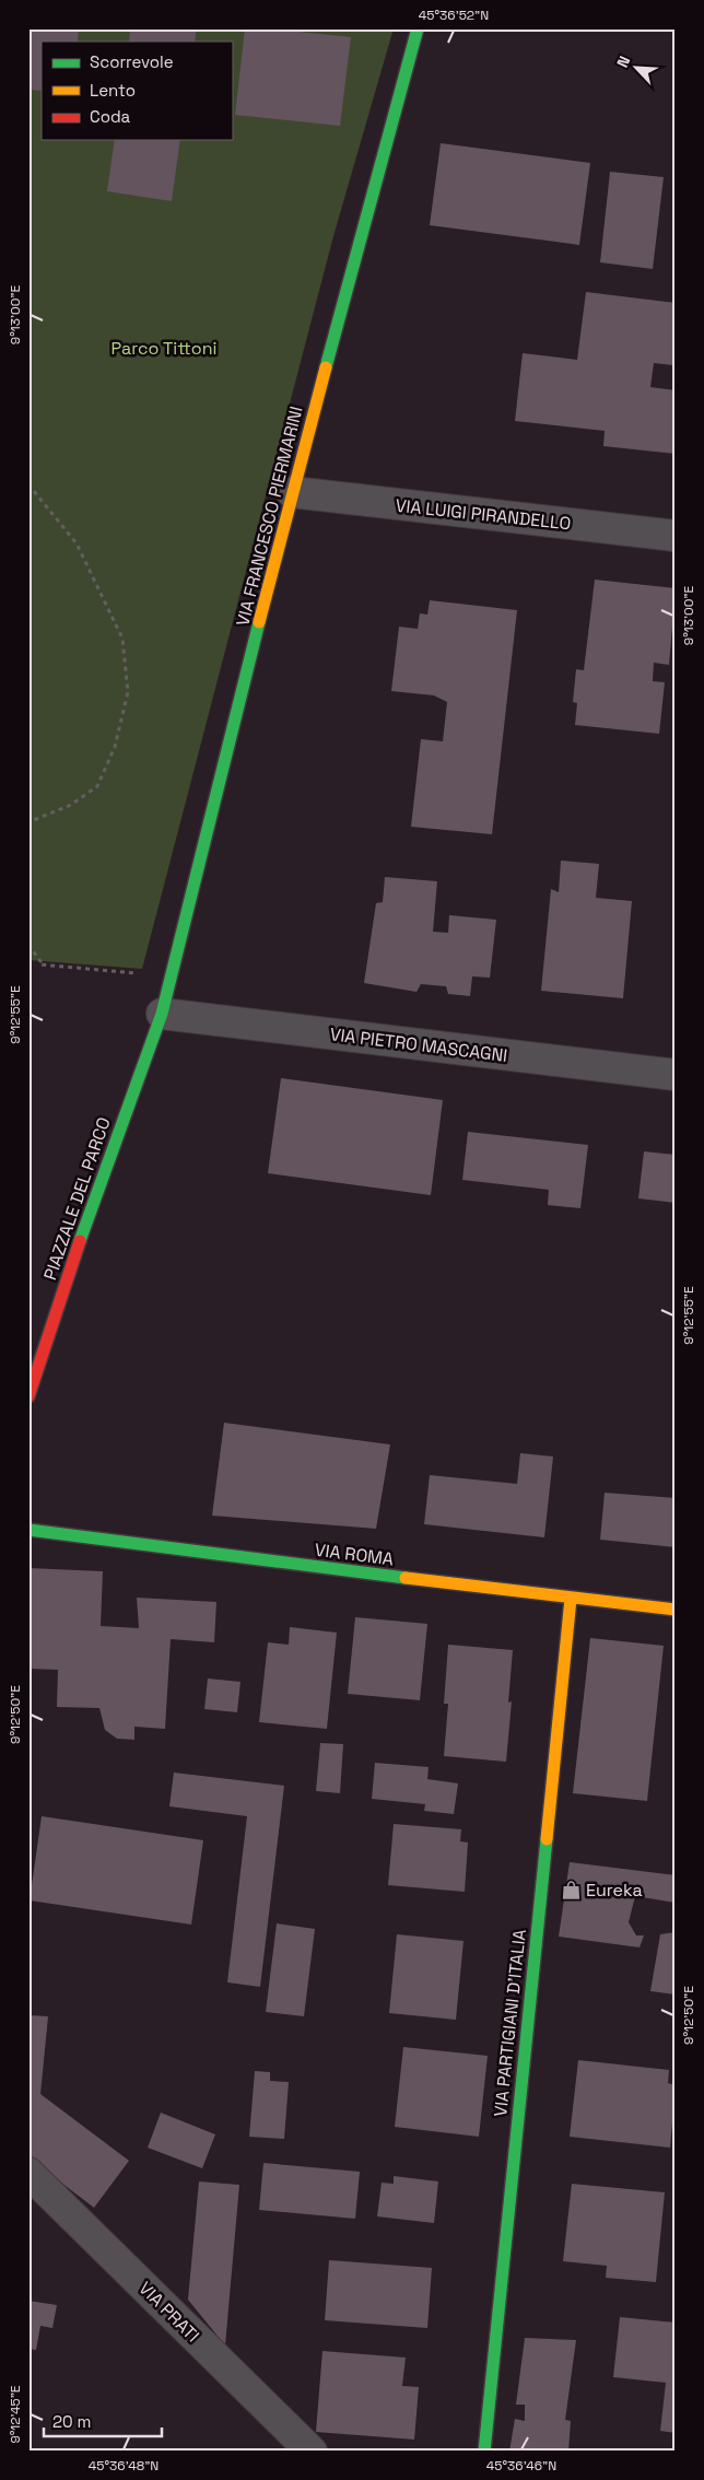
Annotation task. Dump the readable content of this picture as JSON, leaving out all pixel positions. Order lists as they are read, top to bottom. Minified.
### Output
{"streets":{"street":["VIA LUIGI PIRANDELLO","VIA FRANCESCO PIERMARINI","VIA PIETRO MASCAGNI","PIAZZALE DEL PARCO","VIA ROMA","VIA PARTIGIANI D'ITALIA","VIA PRATI"]},"crossings":[["VIA LUIGI PIRANDELLO","VIA FRANCESCO PIERMARINI"],["VIA FRANCESCO PIERMARINI","VIA PIETRO MASCAGNI"],["VIA FRANCESCO PIERMARINI","PIAZZALE DEL PARCO"],["VIA PIETRO MASCAGNI","PIAZZALE DEL PARCO"],["VIA ROMA","VIA PARTIGIANI D'ITALIA"]],"parks":["Parco Tittoni"],"places":{"shop":["Eureka"]},"legend":["Scorrevole","Lento","Coda"],"scale_bar":"20 m","north":"top left","coordinates":["45°36'52\"N","9°13'00\"E","9°12'55\"E","9°12'50\"E","9°12'45\"E","45°36'48\"N","45°36'46\"N"]}
